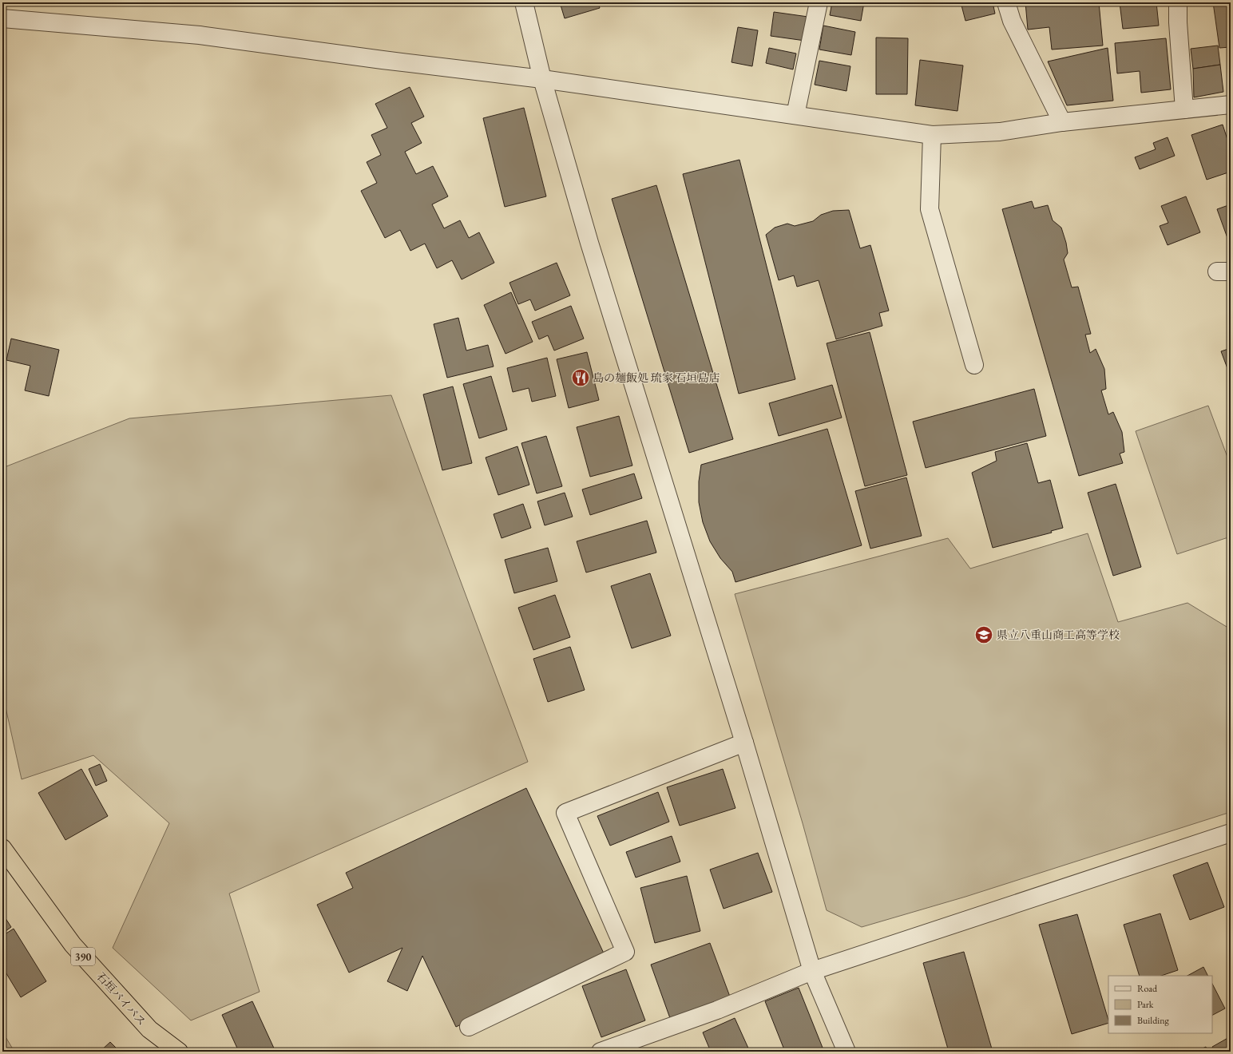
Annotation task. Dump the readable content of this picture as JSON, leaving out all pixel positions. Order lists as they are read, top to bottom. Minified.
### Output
{"streets":{"highway":["390","石垣バイパス"]},"places":{"restaurant":["島の麺飯処 琉家 石垣島店"],"school or university":["県立八重山商工高等学校"]},"legend":["Road","Park","Building"]}
